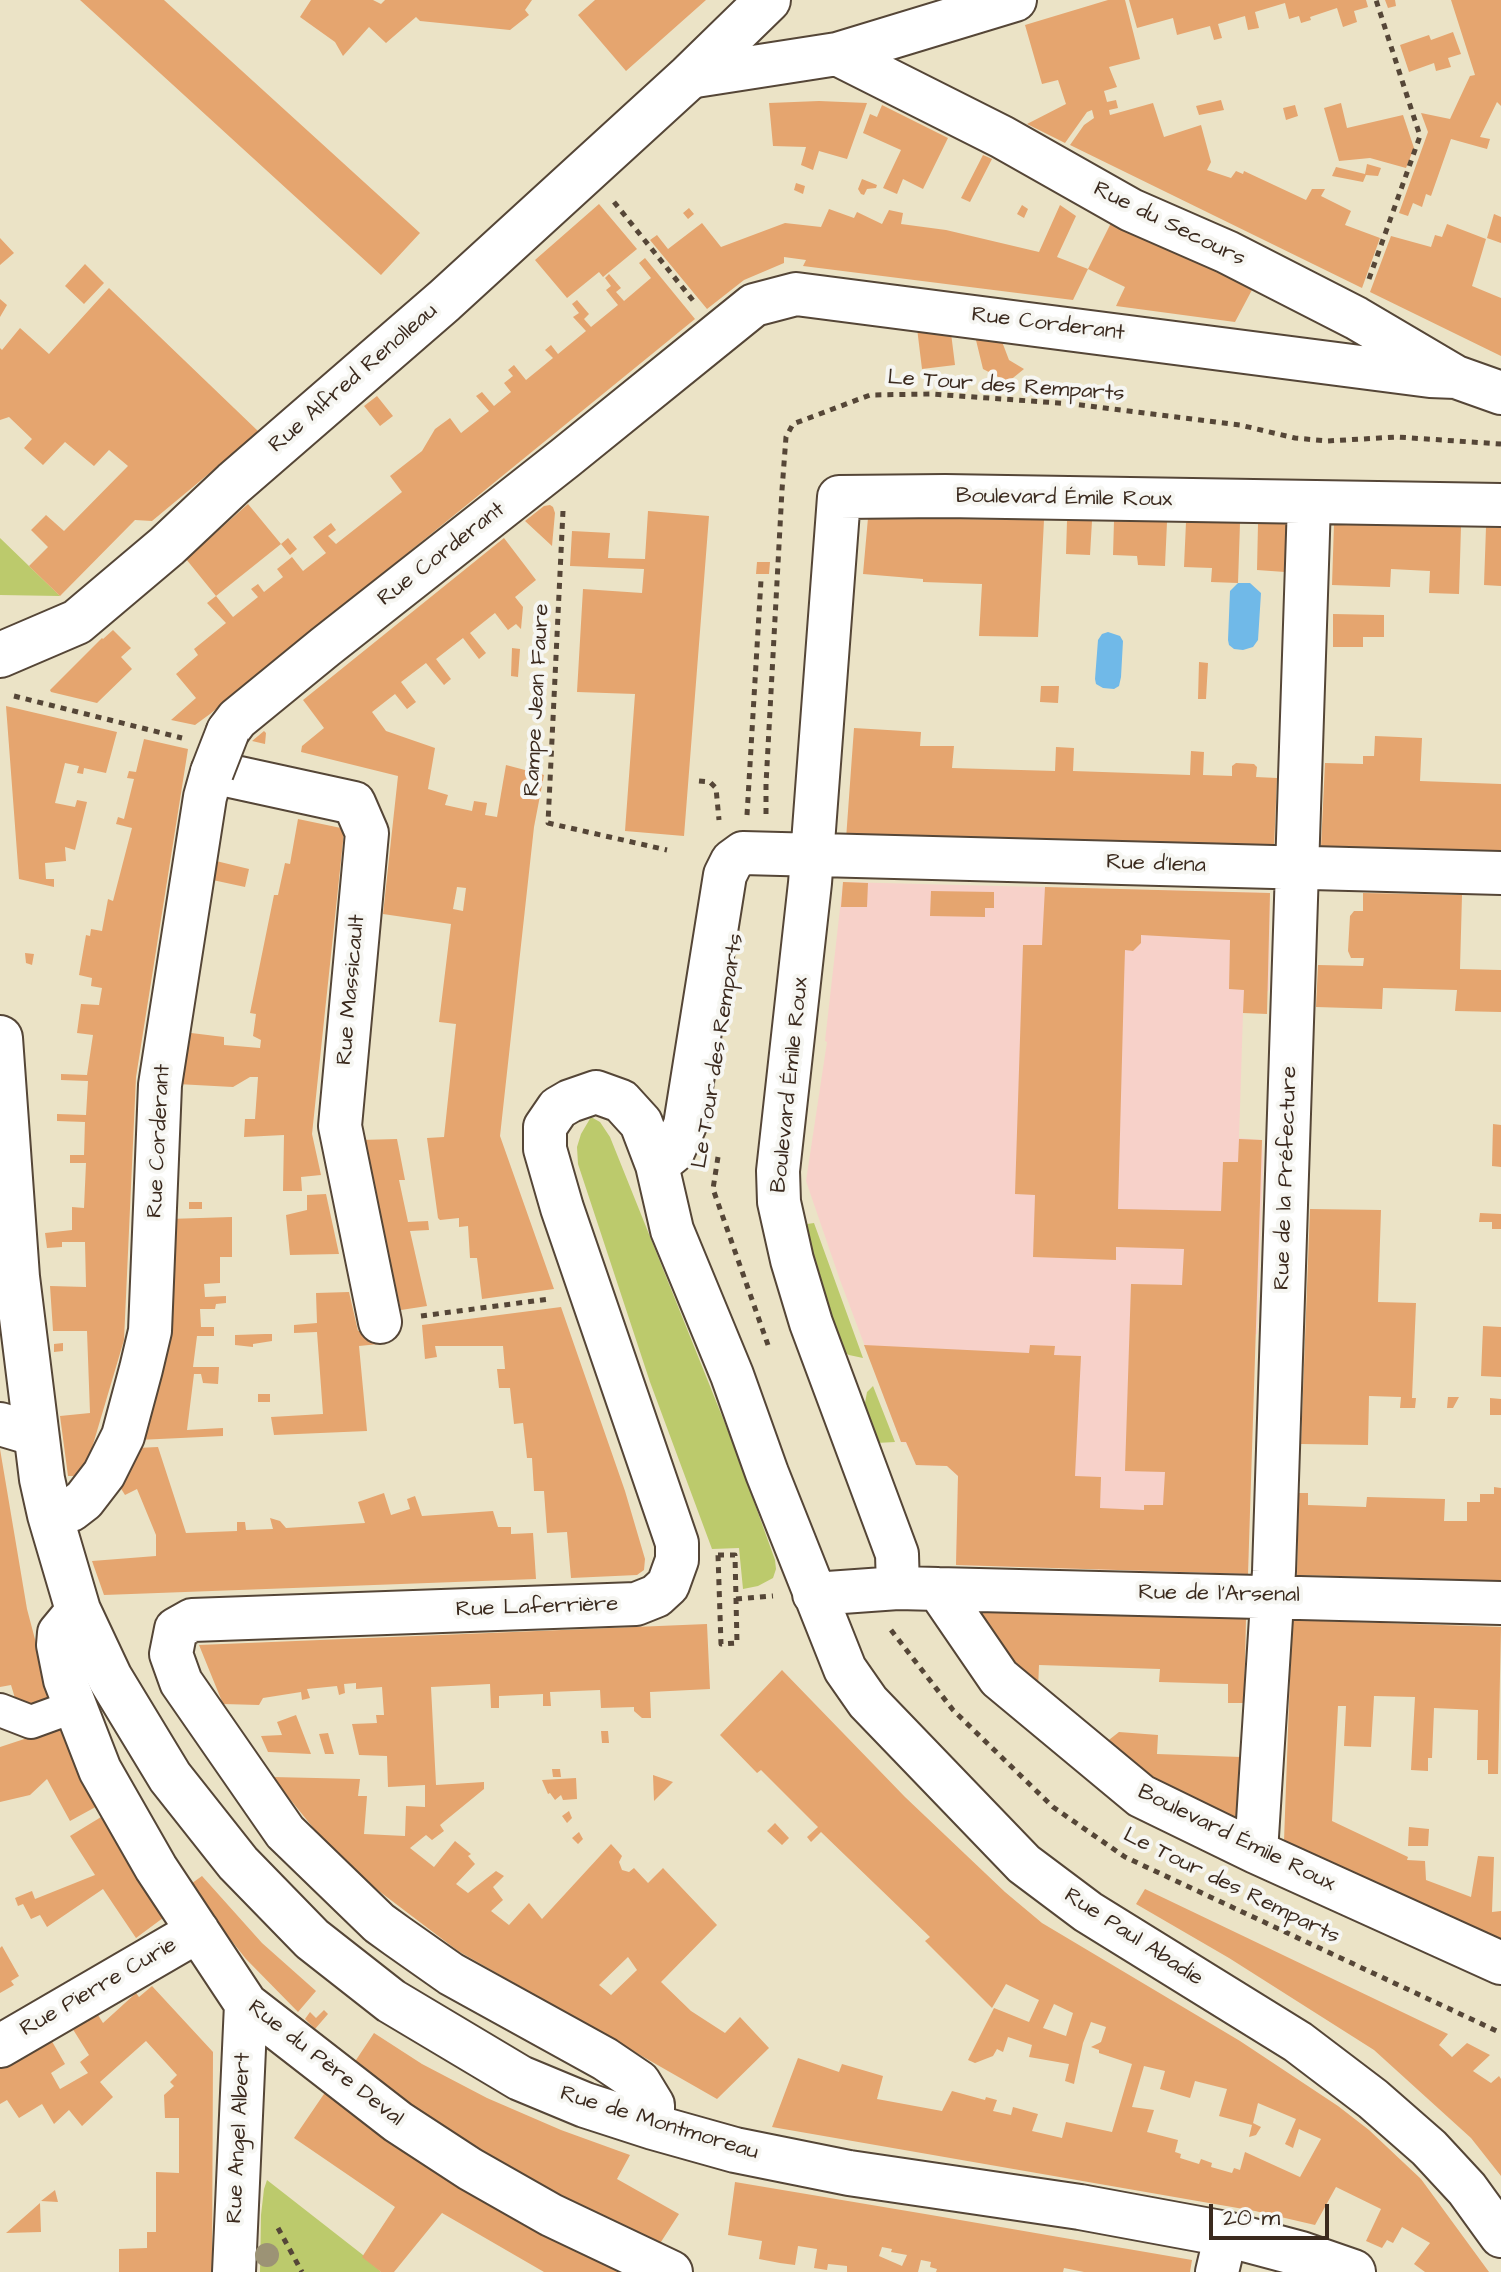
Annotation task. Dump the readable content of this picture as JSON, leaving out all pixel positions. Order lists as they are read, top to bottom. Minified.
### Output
{"streets":{"main road":["Rue Alfred Renolleau","Rue de Montmoreau"],"street":["Rue du Secours","Rue Corderant","Boulevard Émile Roux","Rue d'Iena","Rue Massicault","Rue de la Préfecture","Rue de l'Arsenal","Rue Laferrière","Rue Paul Abadie","Rue Pierre Curie","Rue du Père Deval","Rue Angel Albert"],"path":["Le Tour des Remparts","Rampe Jean Faure"]},"crossings":[["Rue du Secours","Rue Corderant"],["Rue Corderant","Rampe Jean Faure"],["Rue Corderant","Rue Massicault"],["Rue Corderant","Rue de Montmoreau"],["Le Tour des Remparts","Boulevard Émile Roux"],["Le Tour des Remparts","Rue d'Iena"],["Le Tour des Remparts","Rue de l'Arsenal"],["Boulevard Émile Roux","Rue d'Iena"],["Boulevard Émile Roux","Rue de la Préfecture"],["Boulevard Émile Roux","Rue de l'Arsenal"],["Rue d'Iena","Rue de la Préfecture"],["Rue d'Iena","Rue Laferrière"],["Rue de la Préfecture","Rue de l'Arsenal"],["Rue Laferrière","Rue Paul Abadie"],["Rue Laferrière","Rue de Montmoreau"],["Rue Pierre Curie","Rue du Père Deval"],["Rue du Père Deval","Rue de Montmoreau"],["Rue du Père Deval","Rue Angel Albert"]],"scale_bar":"20 m"}
